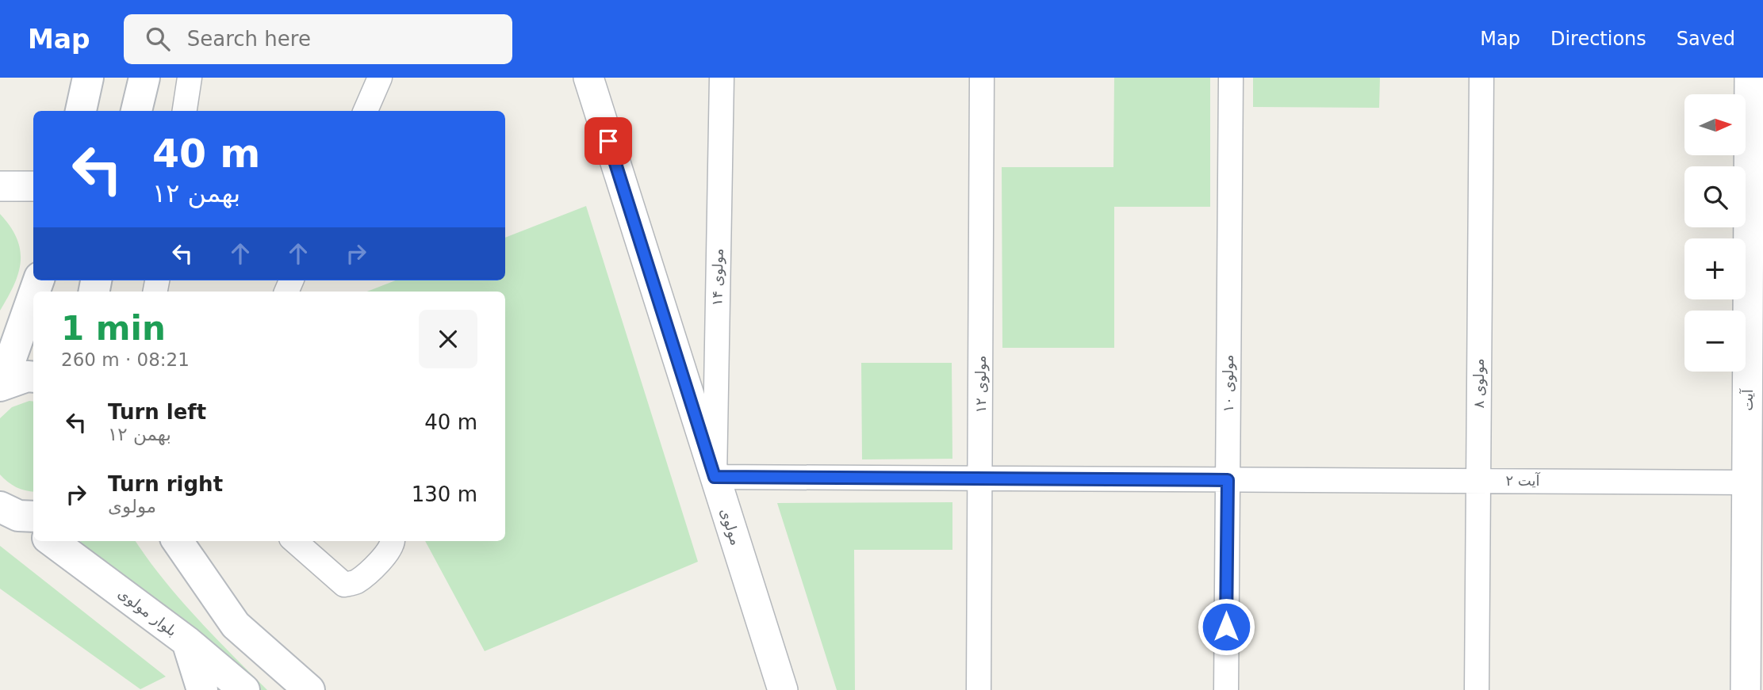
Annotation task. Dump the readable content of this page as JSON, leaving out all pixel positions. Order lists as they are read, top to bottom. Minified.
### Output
{"streets":{"main road":["بلوار مولوی"],"street":["مولوی ۱۴","مولوی ۱۰","مولوی ۸","مولوی ۱۲","آیت","آیت ۲","مولوی"]},"crossings":[["مولوی ۱۴","آیت ۲"],["مولوی ۱۴","مولوی"],["مولوی ۱۰","آیت ۲"],["مولوی ۸","آیت ۲"],["مولوی ۱۲","آیت ۲"],["آیت","آیت ۲"],["آیت ۲","مولوی"]],"north":"right","page":{"header":"Map","search":"Search here","nav":["Map","Directions","Saved"],"map_buttons":["+","−"],"turn":["40 m","بهمن ۱۲"],"heading":["1 min","260 m · 08:21"],"list":[{"name":"Turn left","note":"بهمن ۱۲","value":"40 m"},{"name":"Turn right","note":"مولوی","value":"130 m"}]}}
